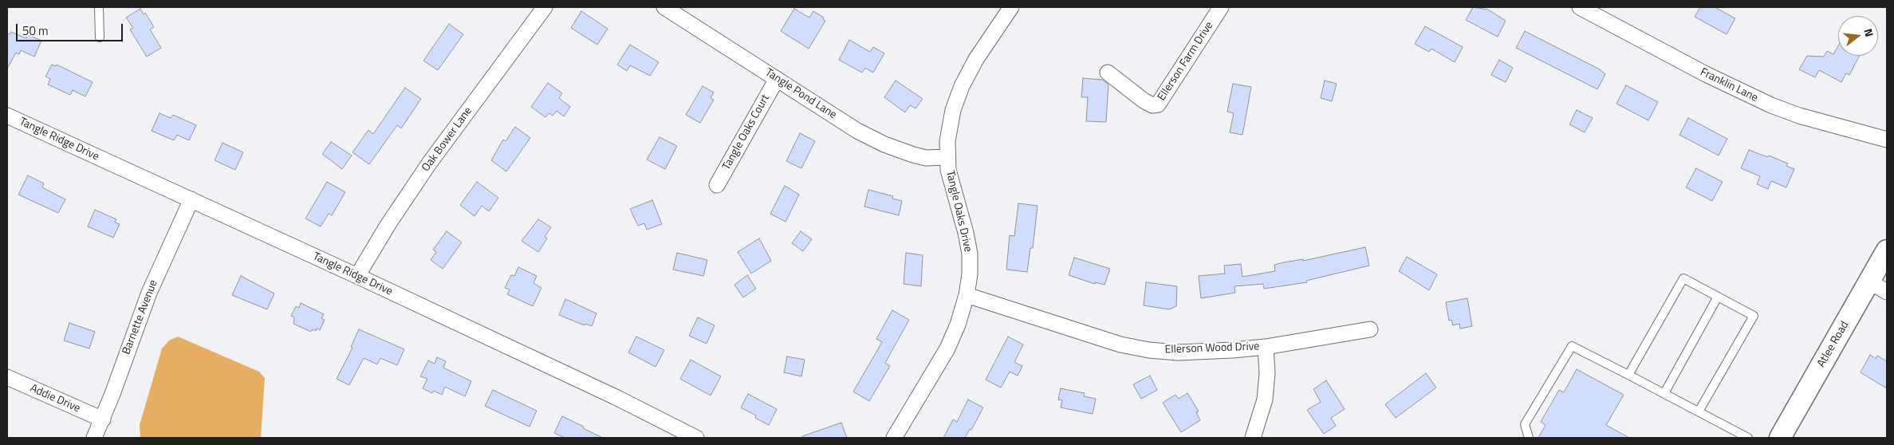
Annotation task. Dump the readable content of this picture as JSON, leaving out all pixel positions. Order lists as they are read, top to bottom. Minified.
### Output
{"streets":{"main road":["Atlee Road"],"street":["Ellerson Farm Drive","Franklin Lane","Tangle Pond Lane","Tangle Oaks Court","Tangle Ridge Drive","Oak Bower Lane","Tangle Oaks Drive","Barnette Avenue","Ellerson Wood Drive","Addie Drive"]},"crossings":[["Tangle Pond Lane","Tangle Oaks Court"],["Tangle Pond Lane","Tangle Oaks Drive"],["Tangle Ridge Drive","Oak Bower Lane"],["Tangle Ridge Drive","Barnette Avenue"],["Tangle Oaks Drive","Ellerson Wood Drive"],["Barnette Avenue","Addie Drive"]],"scale_bar":"50 m","north":"right"}
